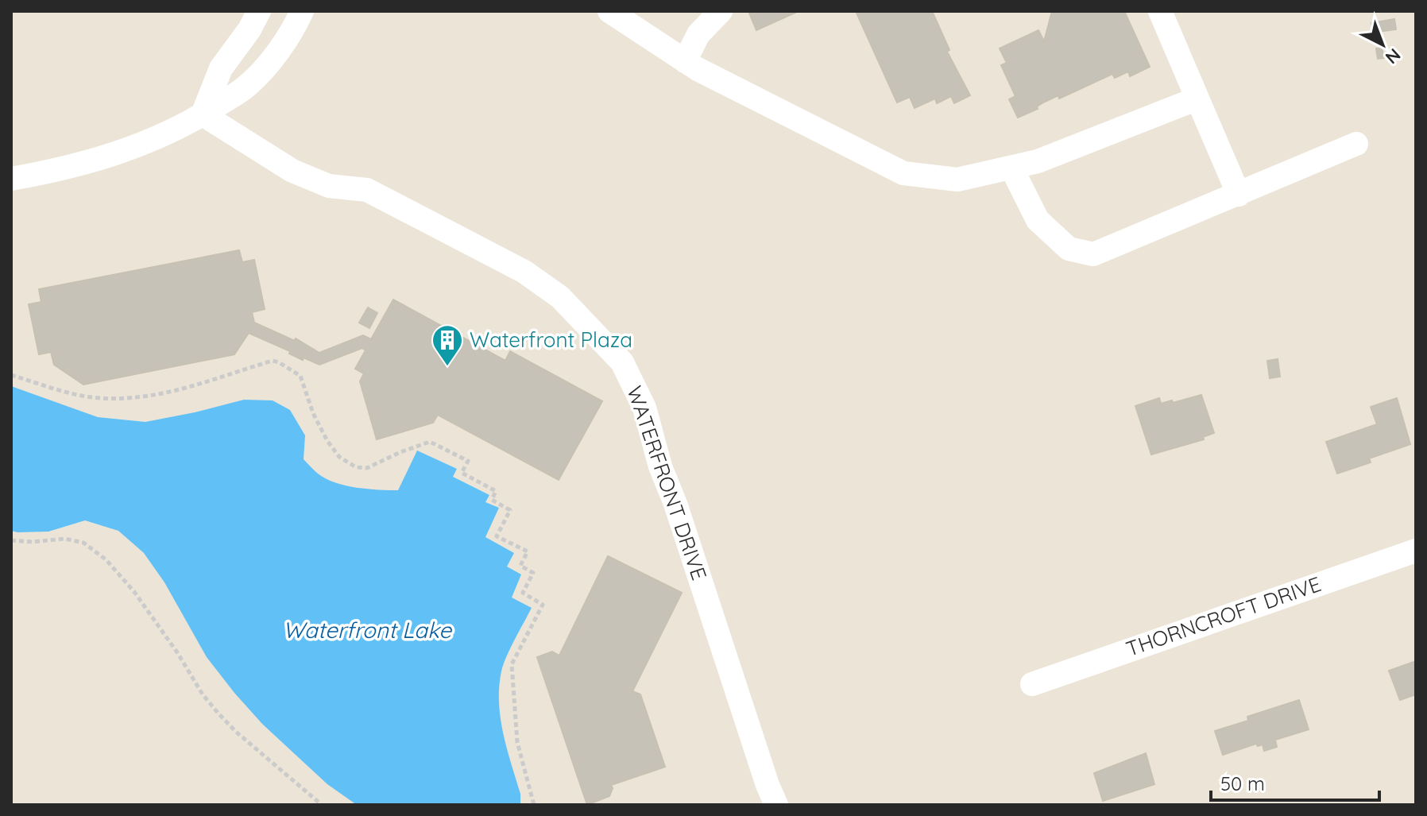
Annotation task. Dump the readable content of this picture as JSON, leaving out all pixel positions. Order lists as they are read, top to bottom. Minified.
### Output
{"streets":{"street":["WATERFRONT DRIVE","THORNCROFT DRIVE"]},"water":["Waterfront Lake"],"places":{"building":["Waterfront Plaza"]},"scale_bar":"50 m","north":"bottom right"}
